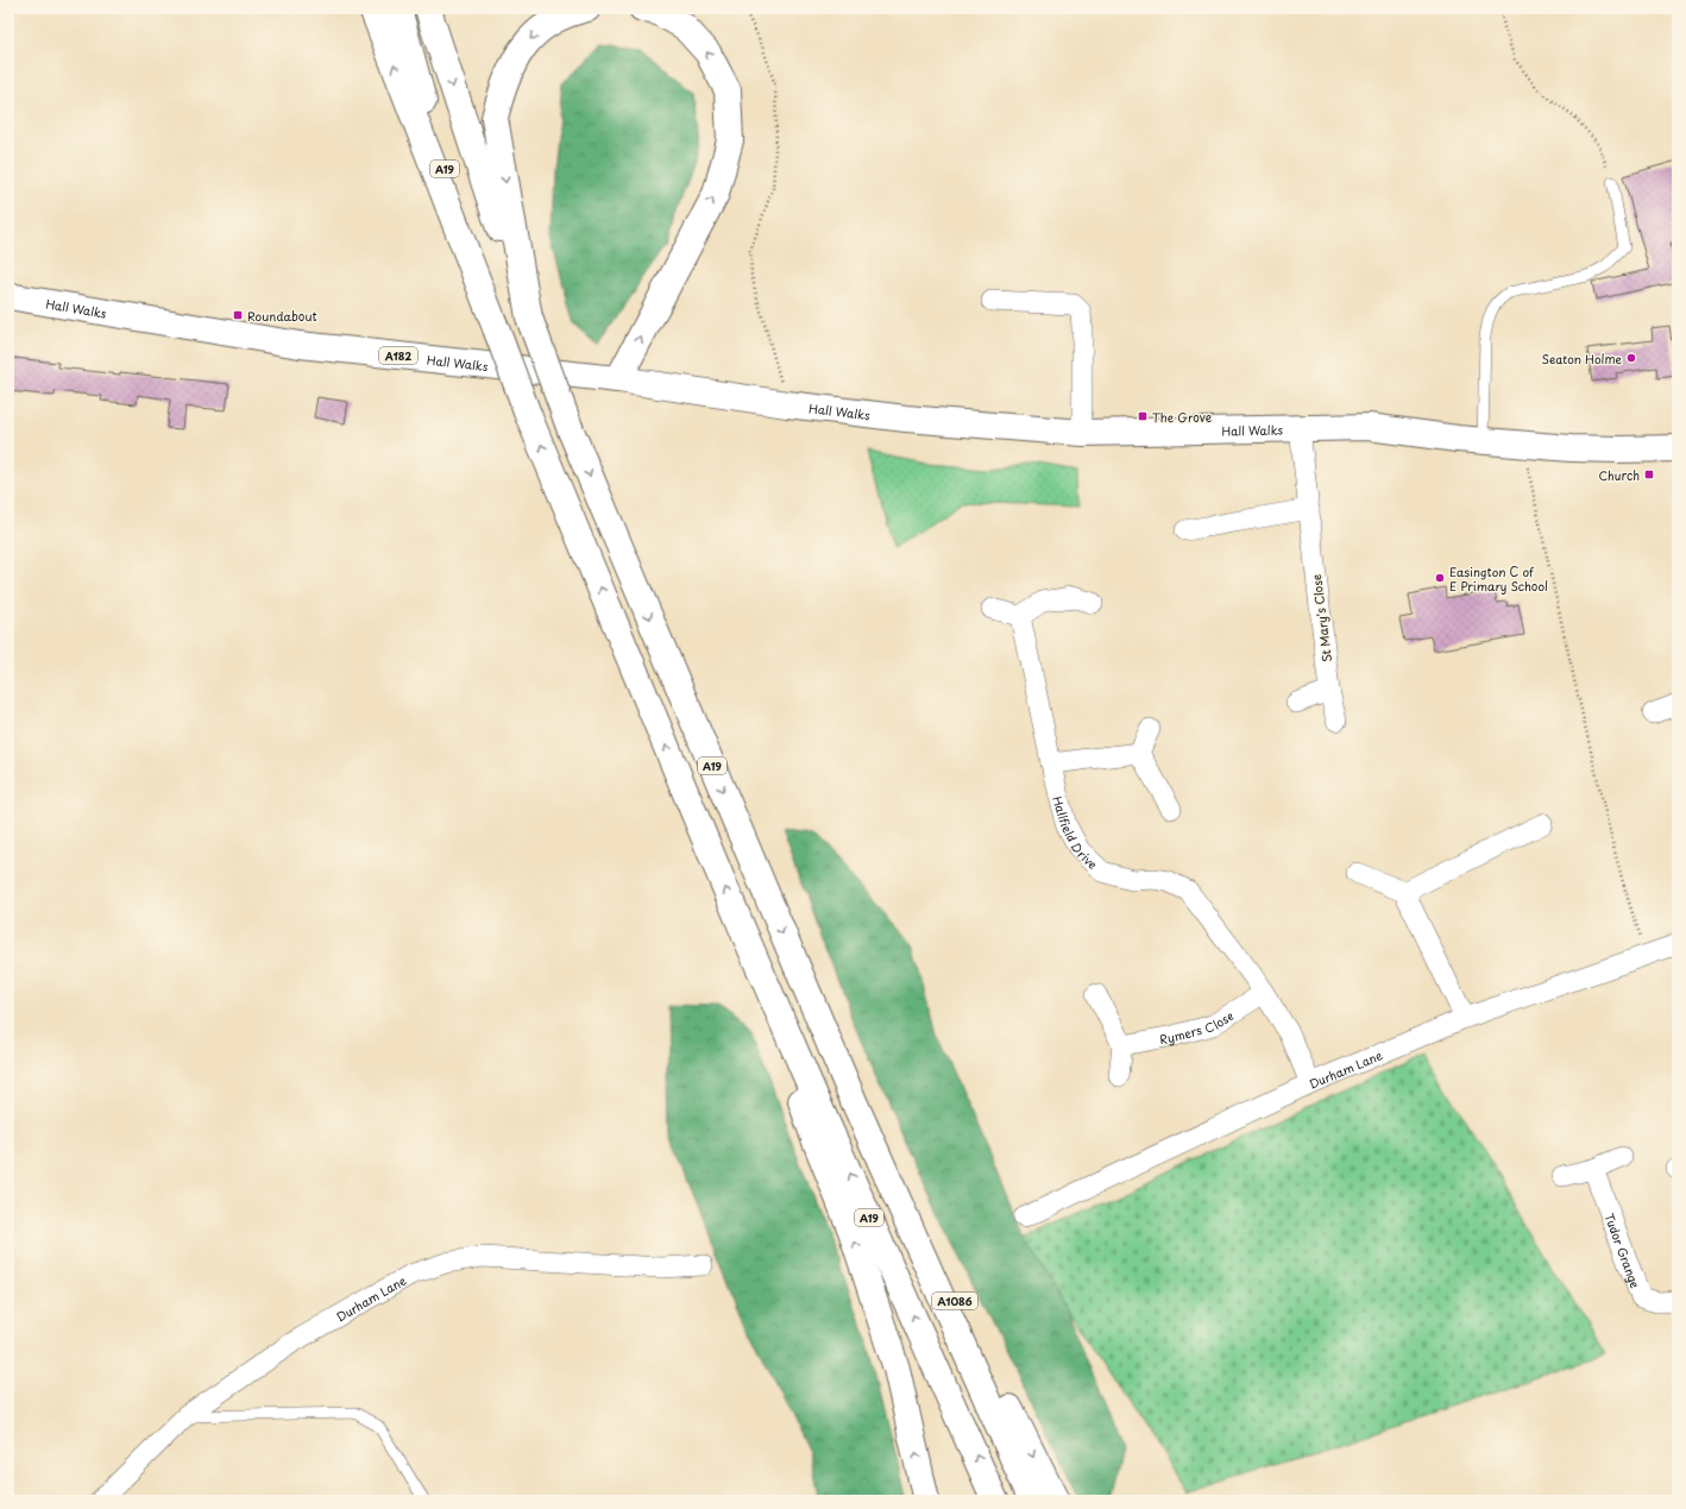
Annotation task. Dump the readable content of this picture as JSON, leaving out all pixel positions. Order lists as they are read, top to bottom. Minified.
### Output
{"streets":{"main road":["A19","Hall Walks","A182","A1086"],"street":["St Mary's Close","Hallfield Drive","Rymers Close","Durham Lane","Tudor Grange"]},"crossings":[["A19","A1086"],["Hall Walks","St Mary's Close"],["Hallfield Drive","Rymers Close"],["Hallfield Drive","Durham Lane"]],"places":{"transit":["Roundabout","The Grove","Church"],"other":["Seaton Holme","Easington C of E Primary School"]}}
